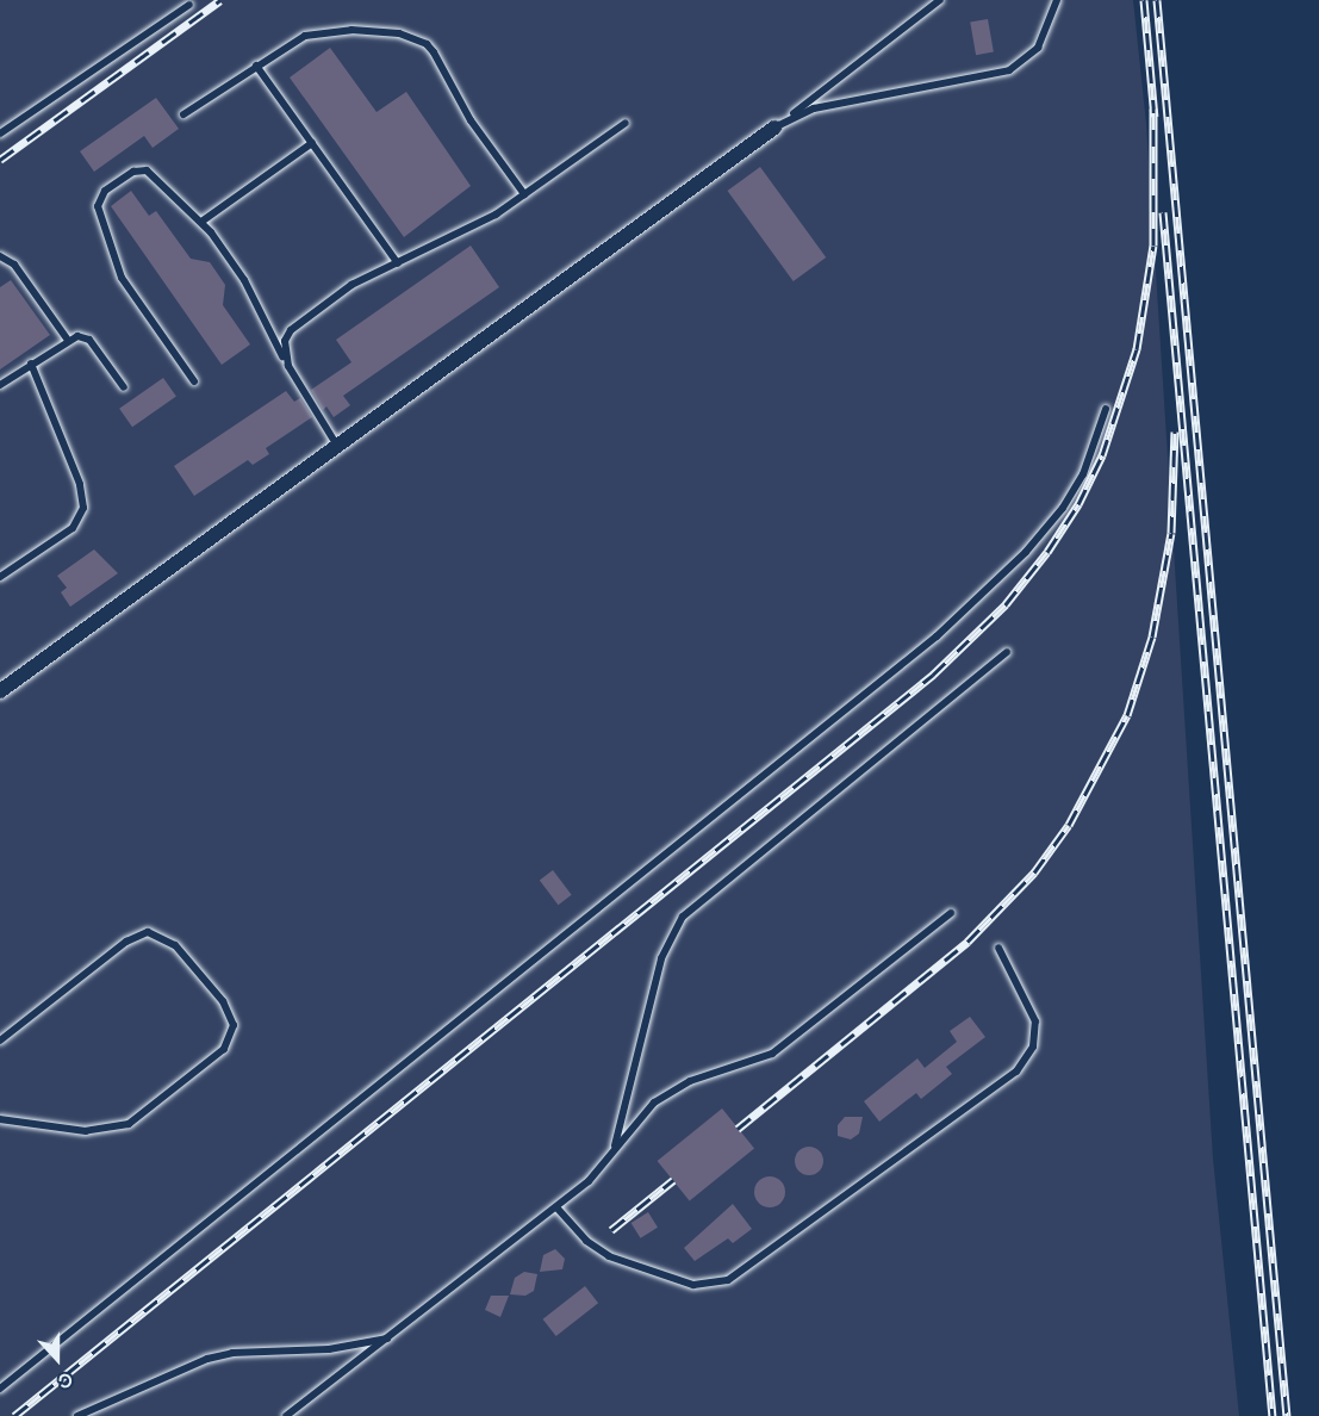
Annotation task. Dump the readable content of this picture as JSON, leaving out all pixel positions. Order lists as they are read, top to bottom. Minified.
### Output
{"north":"bottom"}
